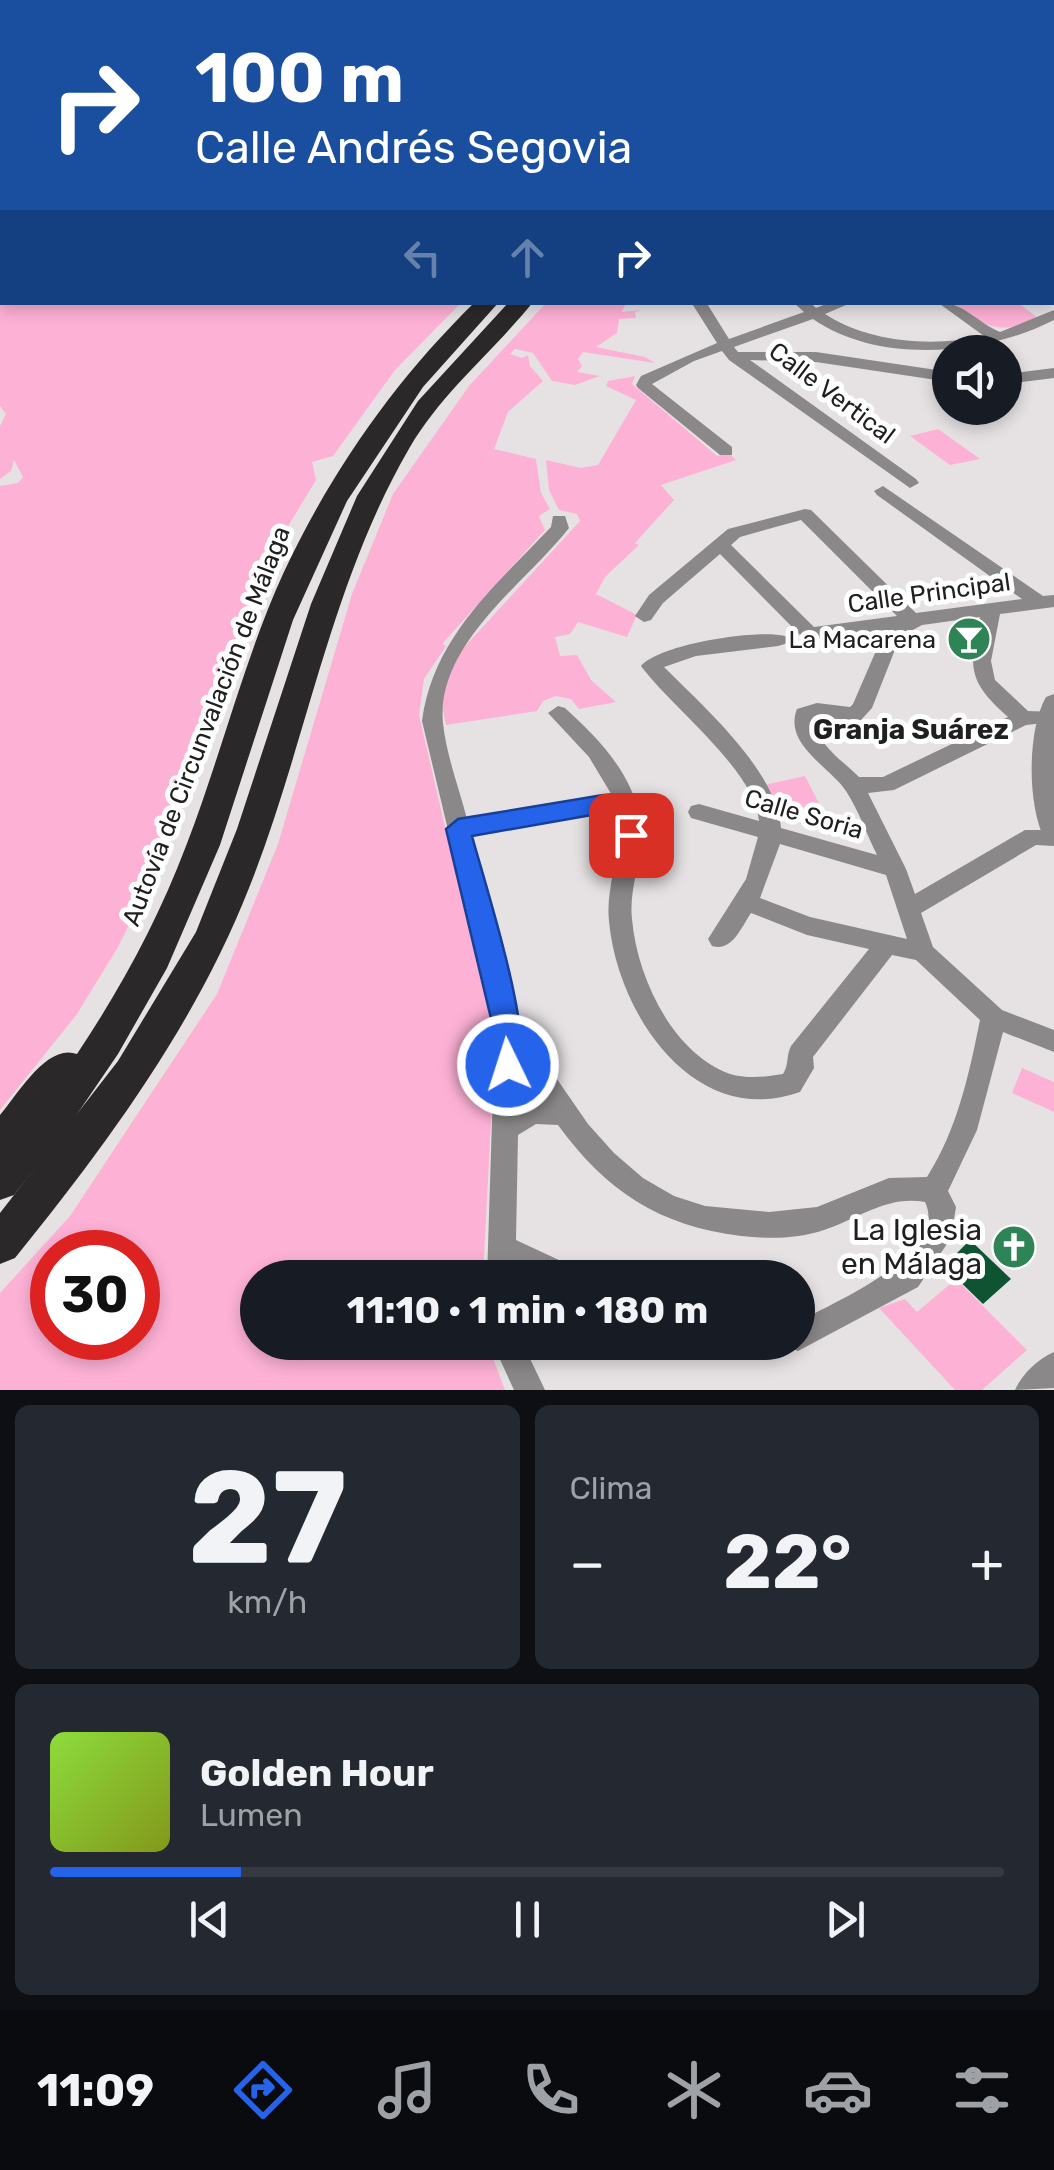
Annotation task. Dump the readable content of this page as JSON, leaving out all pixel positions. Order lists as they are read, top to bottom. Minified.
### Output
{"streets":{"highway":["Autovía de Circunvalación de Málaga"],"street":["Calle Vertical","Calle Principal","Calle Soria"]},"crossings":[["Calle Vertical","Calle Principal"]],"districts":["Granja Suárez"],"places":{"bar":["La Macarena"],"church":["La Iglesia en Málaga"]},"page":{"turn":["100 m","Calle Andrés Segovia"],"limit":"30","trip":"11:10 · 1 min · 180 m","tile":[["27","km/h"],"Clima"],"heat":["−","22°","+"],"song":["Golden Hour","Lumen"],"tabs":"11:09"}}
